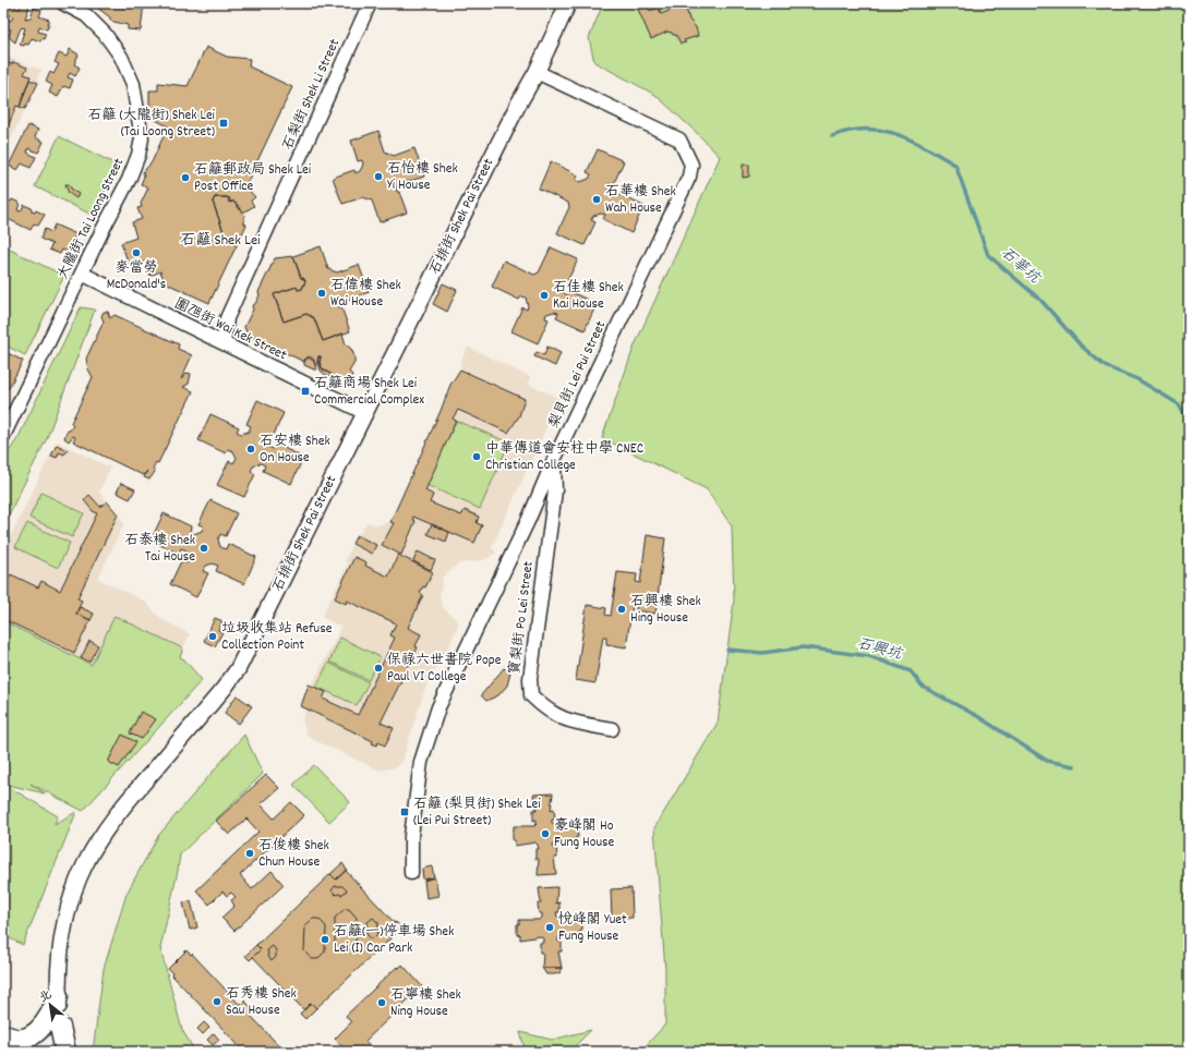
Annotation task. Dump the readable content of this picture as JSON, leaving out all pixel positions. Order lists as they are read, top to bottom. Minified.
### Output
{"streets":{"street":["石梨街 Shek Li Street","石排街 Shek Pai Street","大隴街 Tai Loong Street","圍乪街 Wai Kek Street","梨貝街 Lei Pui Street","寶梨街 Po Lei Street"]},"crossings":[["石梨街 Shek Li Street","圍乪街 Wai Kek Street"],["石排街 Shek Pai Street","圍乪街 Wai Kek Street"],["石排街 Shek Pai Street","梨貝街 Lei Pui Street"],["大隴街 Tai Loong Street","圍乪街 Wai Kek Street"],["梨貝街 Lei Pui Street","寶梨街 Po Lei Street"]],"districts":["石籬 Shek Lei"],"water":["石華坑","石興坑"],"places":{"transit":["石籬 (大隴街) Shek Lei (Tai Loong Street)","石籬商場 Shek Lei Commercial Complex","石籬 (梨貝街) Shek Lei (Lei Pui Street)"],"other":["石怡樓 Shek Yi House","石籬郵政局 Shek Lei Post Office","石華樓 Shek Wah House","麥當勞 McDonald's","石偉樓 Shek Wai House","石佳樓 Shek Kai House","石安樓 Shek On House","中華傳道會安柱中學 CNEC Christian College","石泰樓 Shek Tai House","石興樓 Shek Hing House","垃圾收集站 Refuse Collection Point","保祿六世書院 Pope Paul VI College","豪峰閣 Ho Fung House","石俊樓 Shek Chun House","悅峰閣 Yuet Fung House","石籬(一)停車場 Shek Lei (I) Car Park","石秀樓 Shek Sau House","石寧樓 Shek Ning House"]},"north":"top left"}
